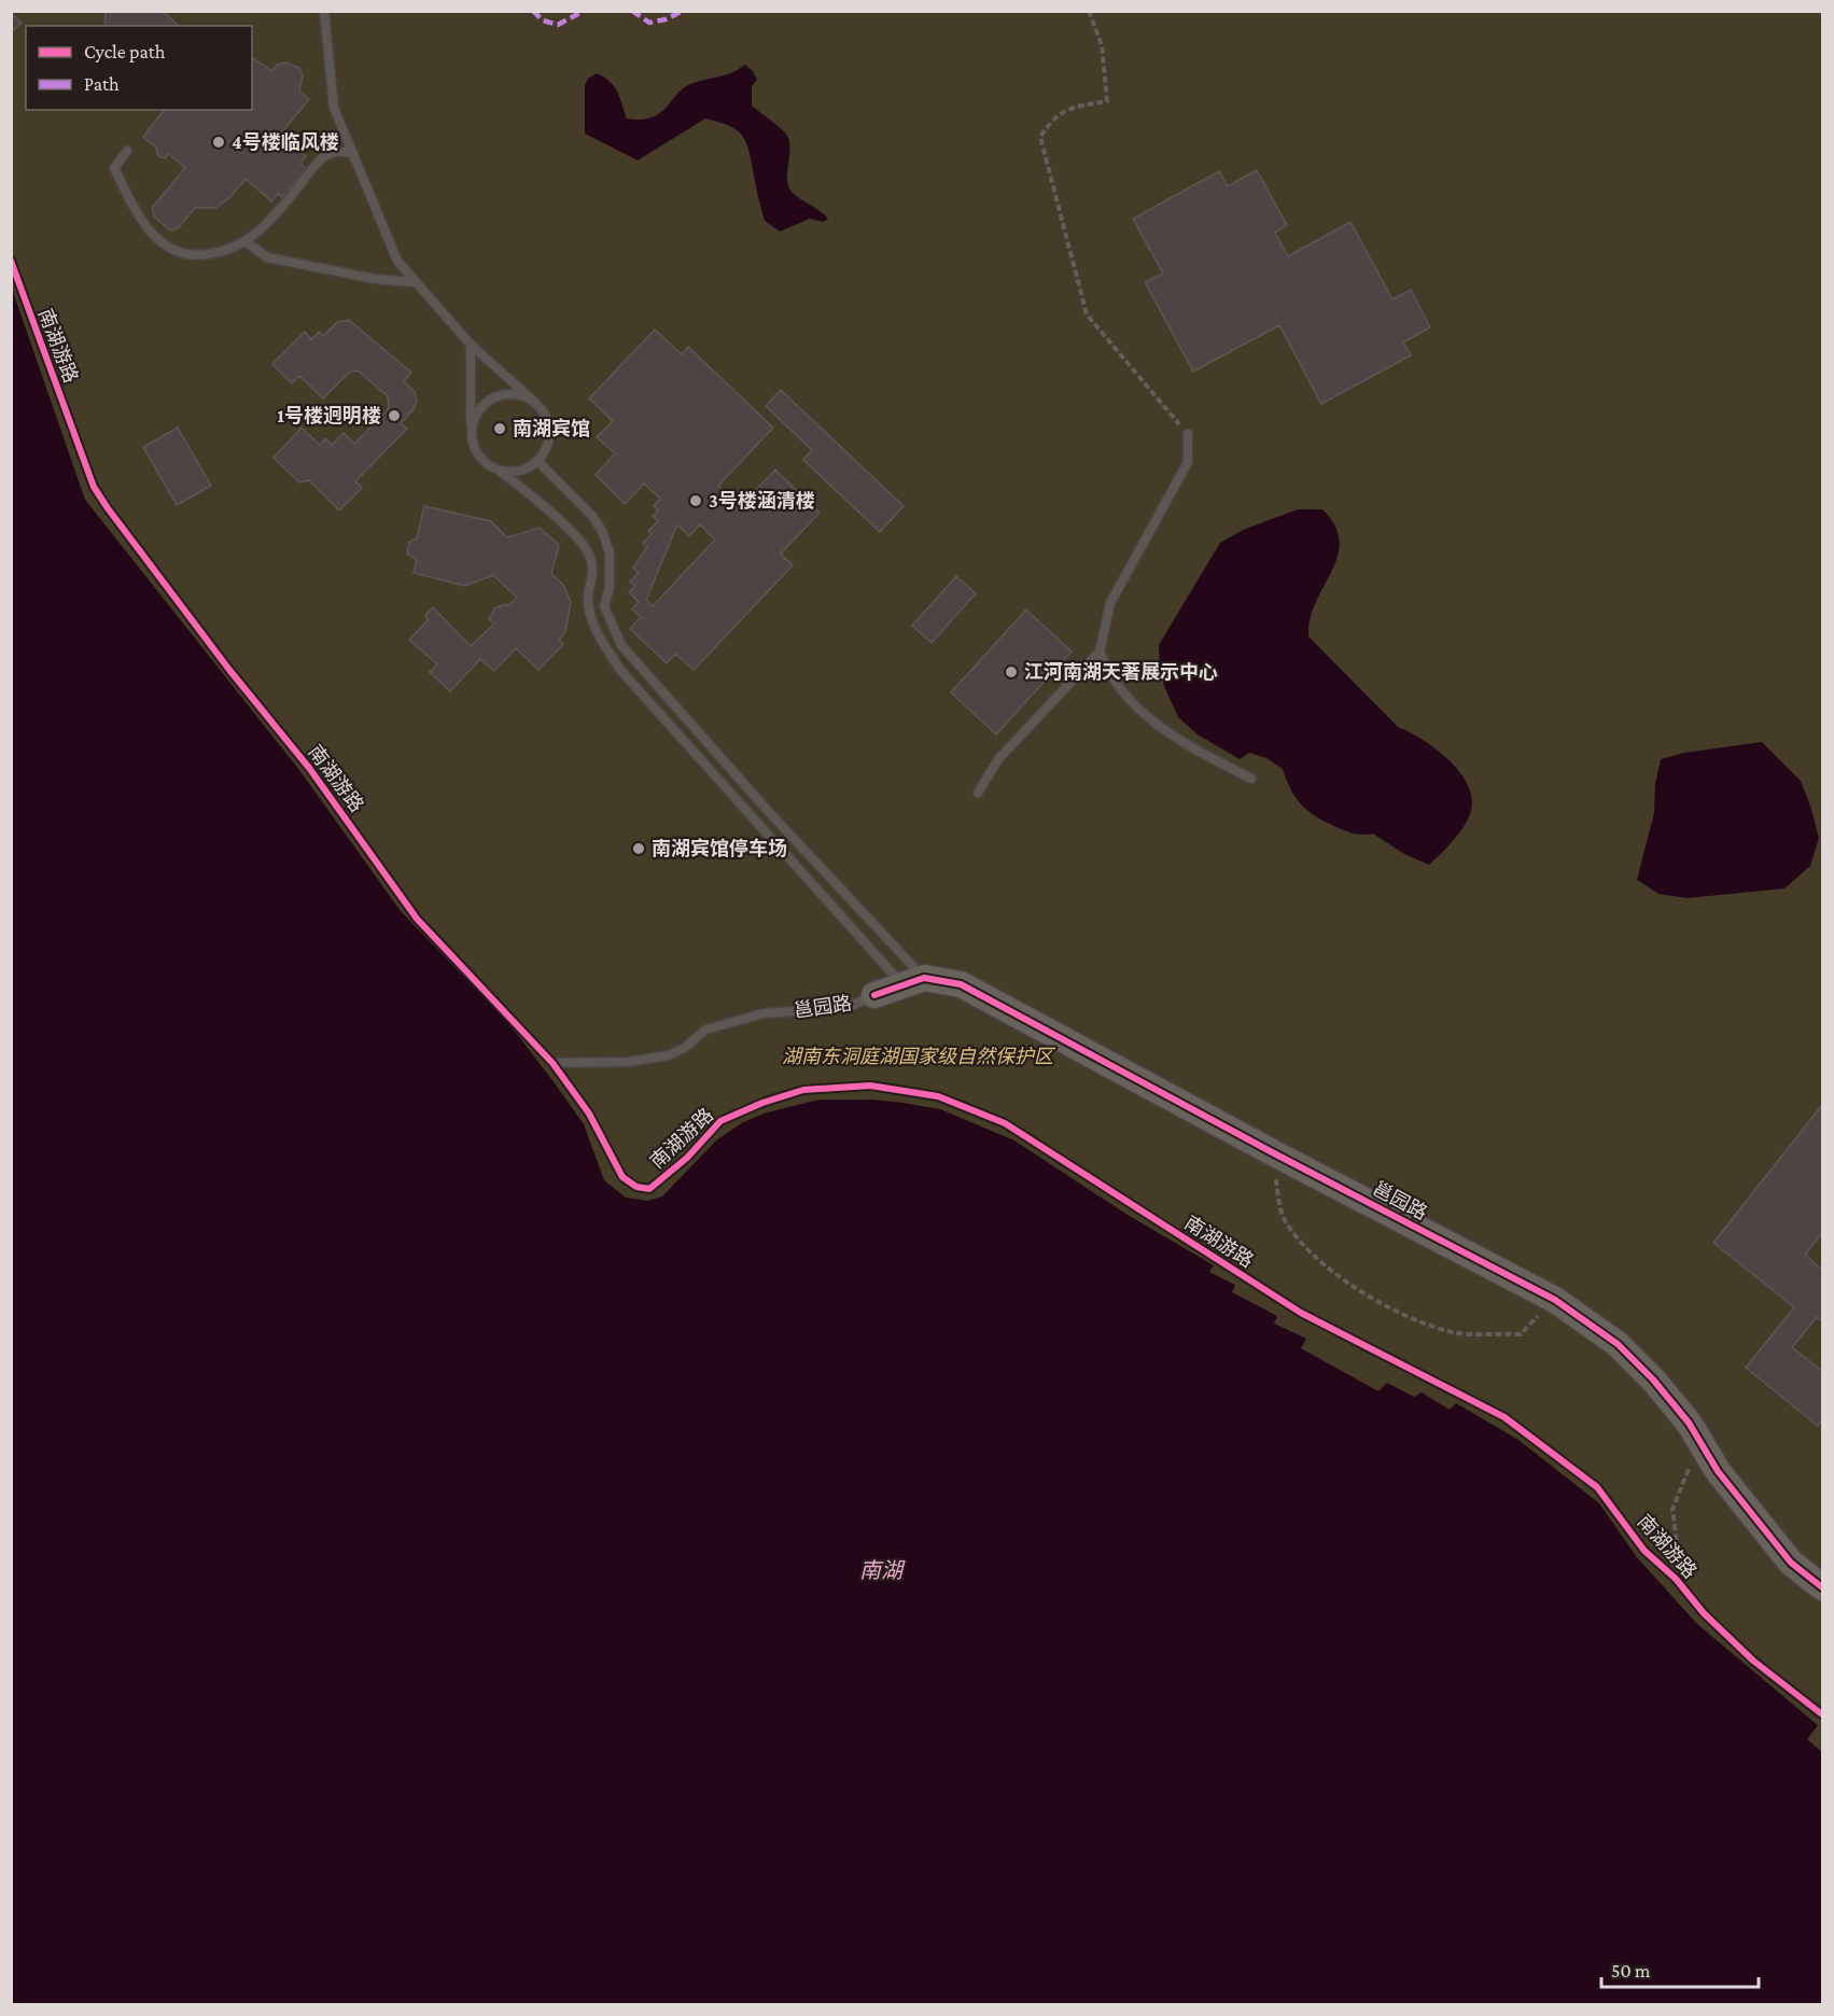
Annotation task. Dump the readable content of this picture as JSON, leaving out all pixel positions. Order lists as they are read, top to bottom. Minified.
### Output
{"streets":{"street":["邕园路"],"cycle path":["南湖游路"]},"water":["南湖"],"parks":["湖南东洞庭湖国家级自然保护区"],"places":["4号楼临风楼","1号楼迥明楼","南湖宾馆","3号楼涵清楼","江河南湖天著展示中心","南湖宾馆停车场"],"legend":["Cycle path","Path"],"scale_bar":"50 m"}
